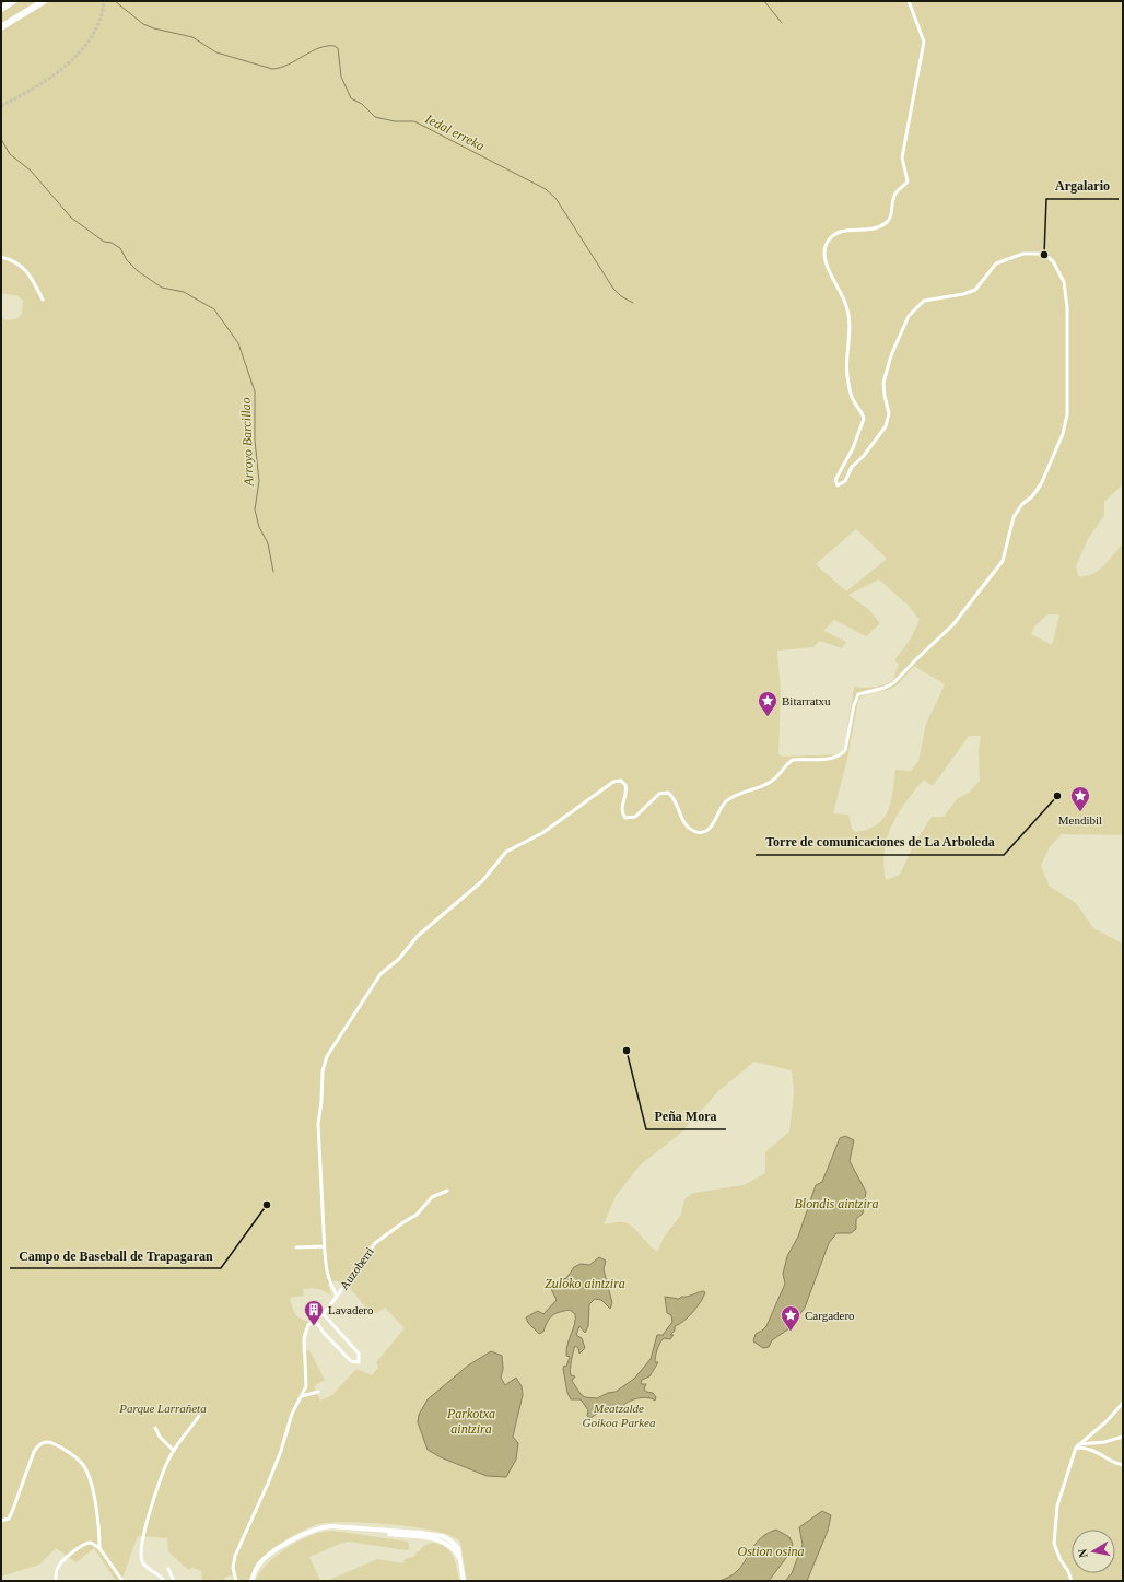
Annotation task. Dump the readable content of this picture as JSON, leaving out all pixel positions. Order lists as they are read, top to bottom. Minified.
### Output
{"streets":{"street":["Auzoberri"]},"water":["Iedal erreka","Arroyo Barcillao","Blondis aintzira","Zuloko aintzira","Parkotxa aintzira","Ostion osina"],"parks":["Parque Larrañeta","Meatzalde Goikoa Parkea"],"places":{"other":["Argalario","Torre de comunicaciones de La Arboleda","Peña Mora","Campo de Baseball de Trapagaran"],"place":["Bitarratxu","Mendibil","Cargadero"],"building":["Lavadero"]},"north":"left"}
